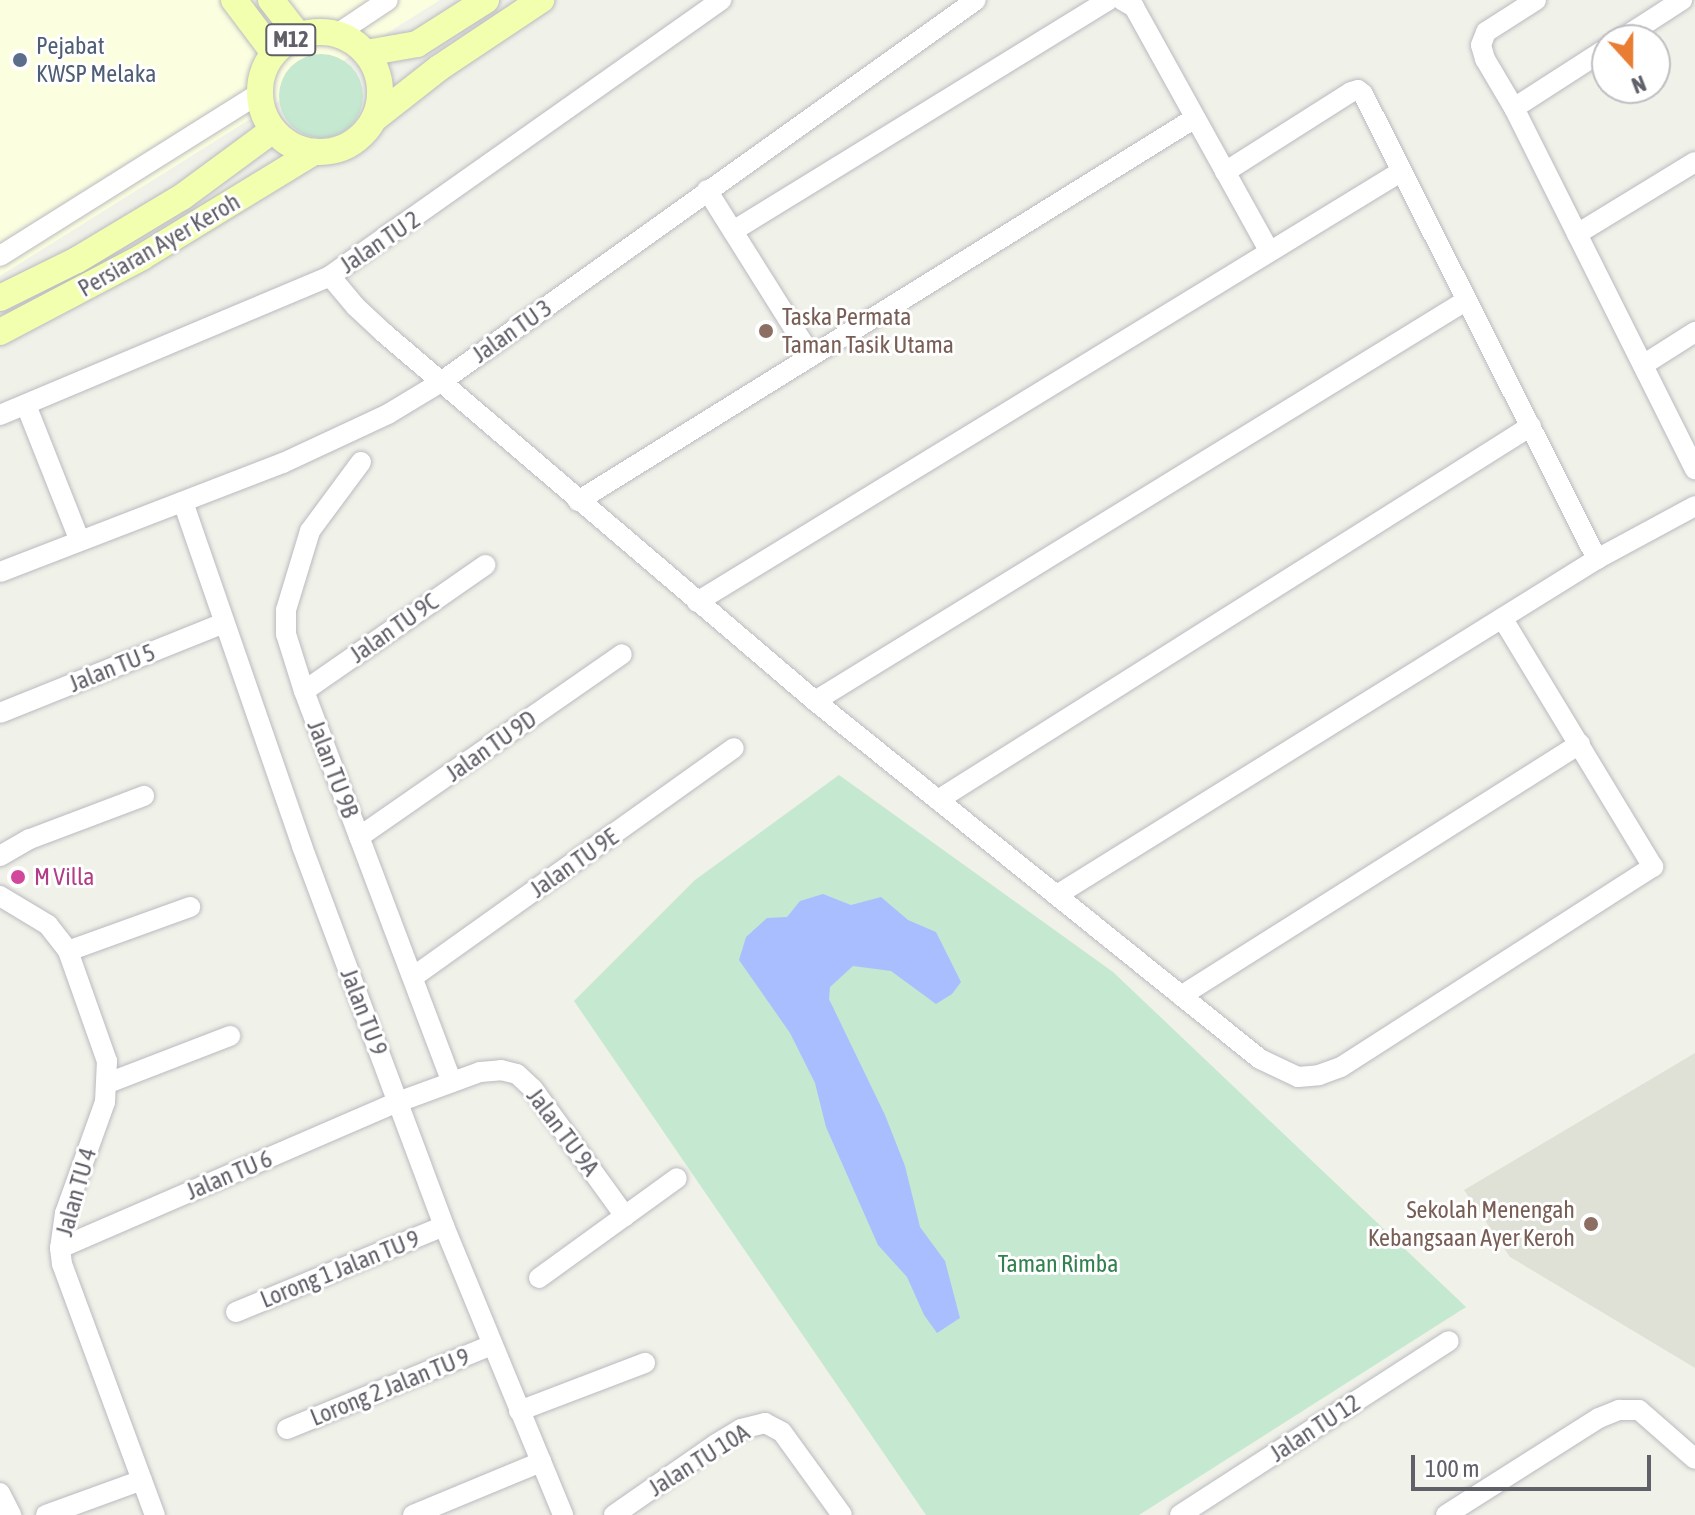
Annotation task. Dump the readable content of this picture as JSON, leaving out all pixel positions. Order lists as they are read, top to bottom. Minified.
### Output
{"streets":{"main road":["M12","Persiaran Ayer Keroh"],"street":["Jalan TU 2","Jalan TU 3","Jalan TU 9C","Jalan TU 5","Jalan TU 9D","Jalan TU 9B","Jalan TU 9E","Jalan TU 9","Jalan TU 9A","Jalan TU 6","Jalan TU 4","Lorong 1 Jalan TU 9","Lorong 2 Jalan TU 9","Jalan TU 12","Jalan TU 10A"]},"crossings":[["M12","Persiaran Ayer Keroh"],["Jalan TU 3","Jalan TU 9"],["Jalan TU 9C","Jalan TU 9B"],["Jalan TU 5","Jalan TU 9"],["Jalan TU 9D","Jalan TU 9B"],["Jalan TU 9B","Jalan TU 9E"],["Jalan TU 9B","Jalan TU 9A"],["Jalan TU 9","Jalan TU 9A"],["Jalan TU 9","Jalan TU 6"],["Jalan TU 9","Lorong 1 Jalan TU 9"],["Jalan TU 9","Lorong 2 Jalan TU 9"],["Jalan TU 9A","Jalan TU 6"],["Jalan TU 6","Jalan TU 4"]],"parks":["Taman Rimba"],"places":["Pejabat KWSP Melaka","Taska Permata Taman Tasik Utama","M Villa","Sekolah Menengah Kebangsaan Ayer Keroh"],"scale_bar":"100 m","north":"bottom"}
